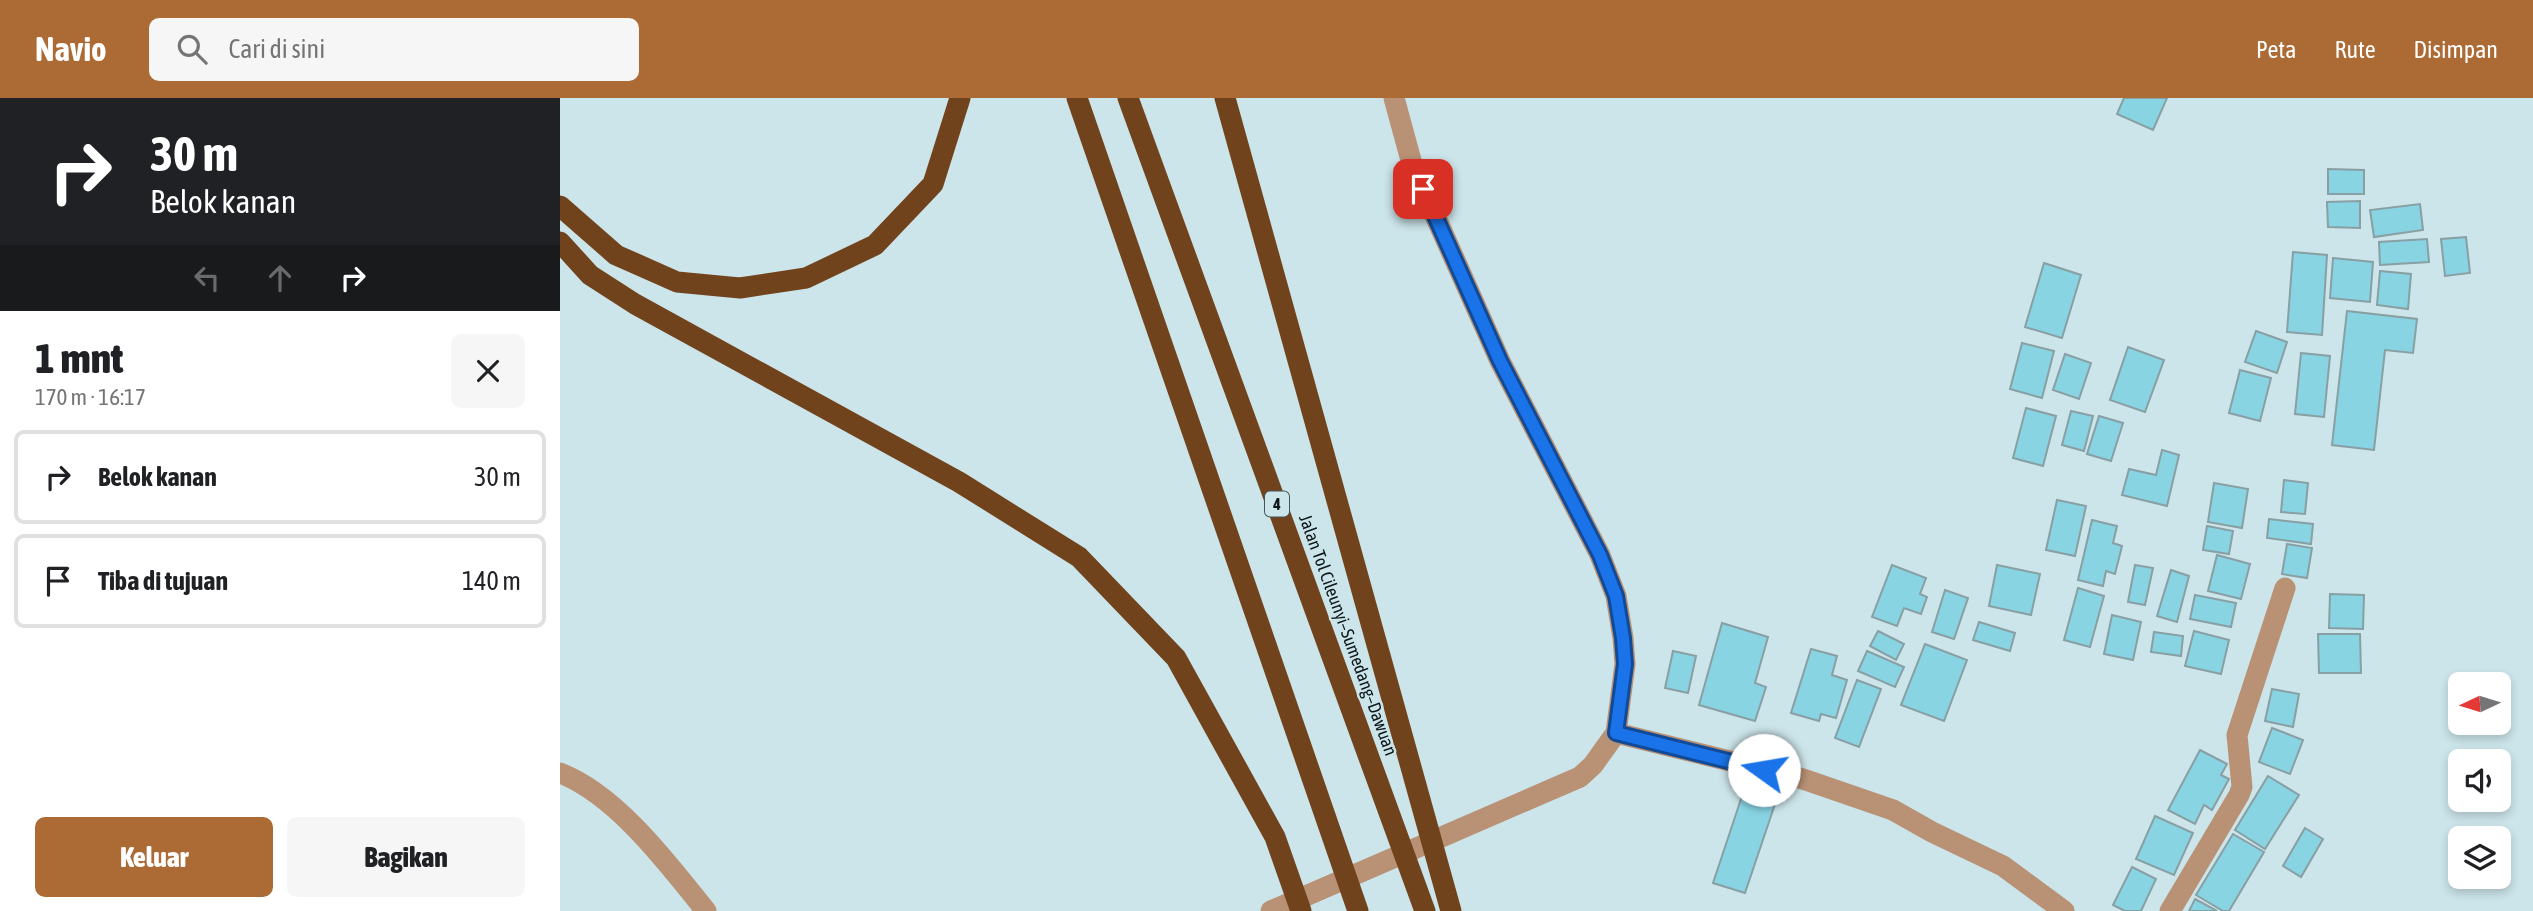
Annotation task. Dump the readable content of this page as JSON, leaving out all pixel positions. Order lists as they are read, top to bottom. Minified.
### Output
{"streets":{"highway":["4","Jalan Tol Cileunyi–Sumedang–Dawuan"]},"north":"left","page":{"header":"Navio","search":"Cari di sini","nav":["Peta","Rute","Disimpan"],"turn":["30 m","Belok kanan"],"heading":["1 mnt","170 m · 16:17"],"list":[{"name":"Belok kanan","value":"30 m"},{"name":"Tiba di tujuan","value":"140 m"}],"buttons":["Keluar","Bagikan"]}}
